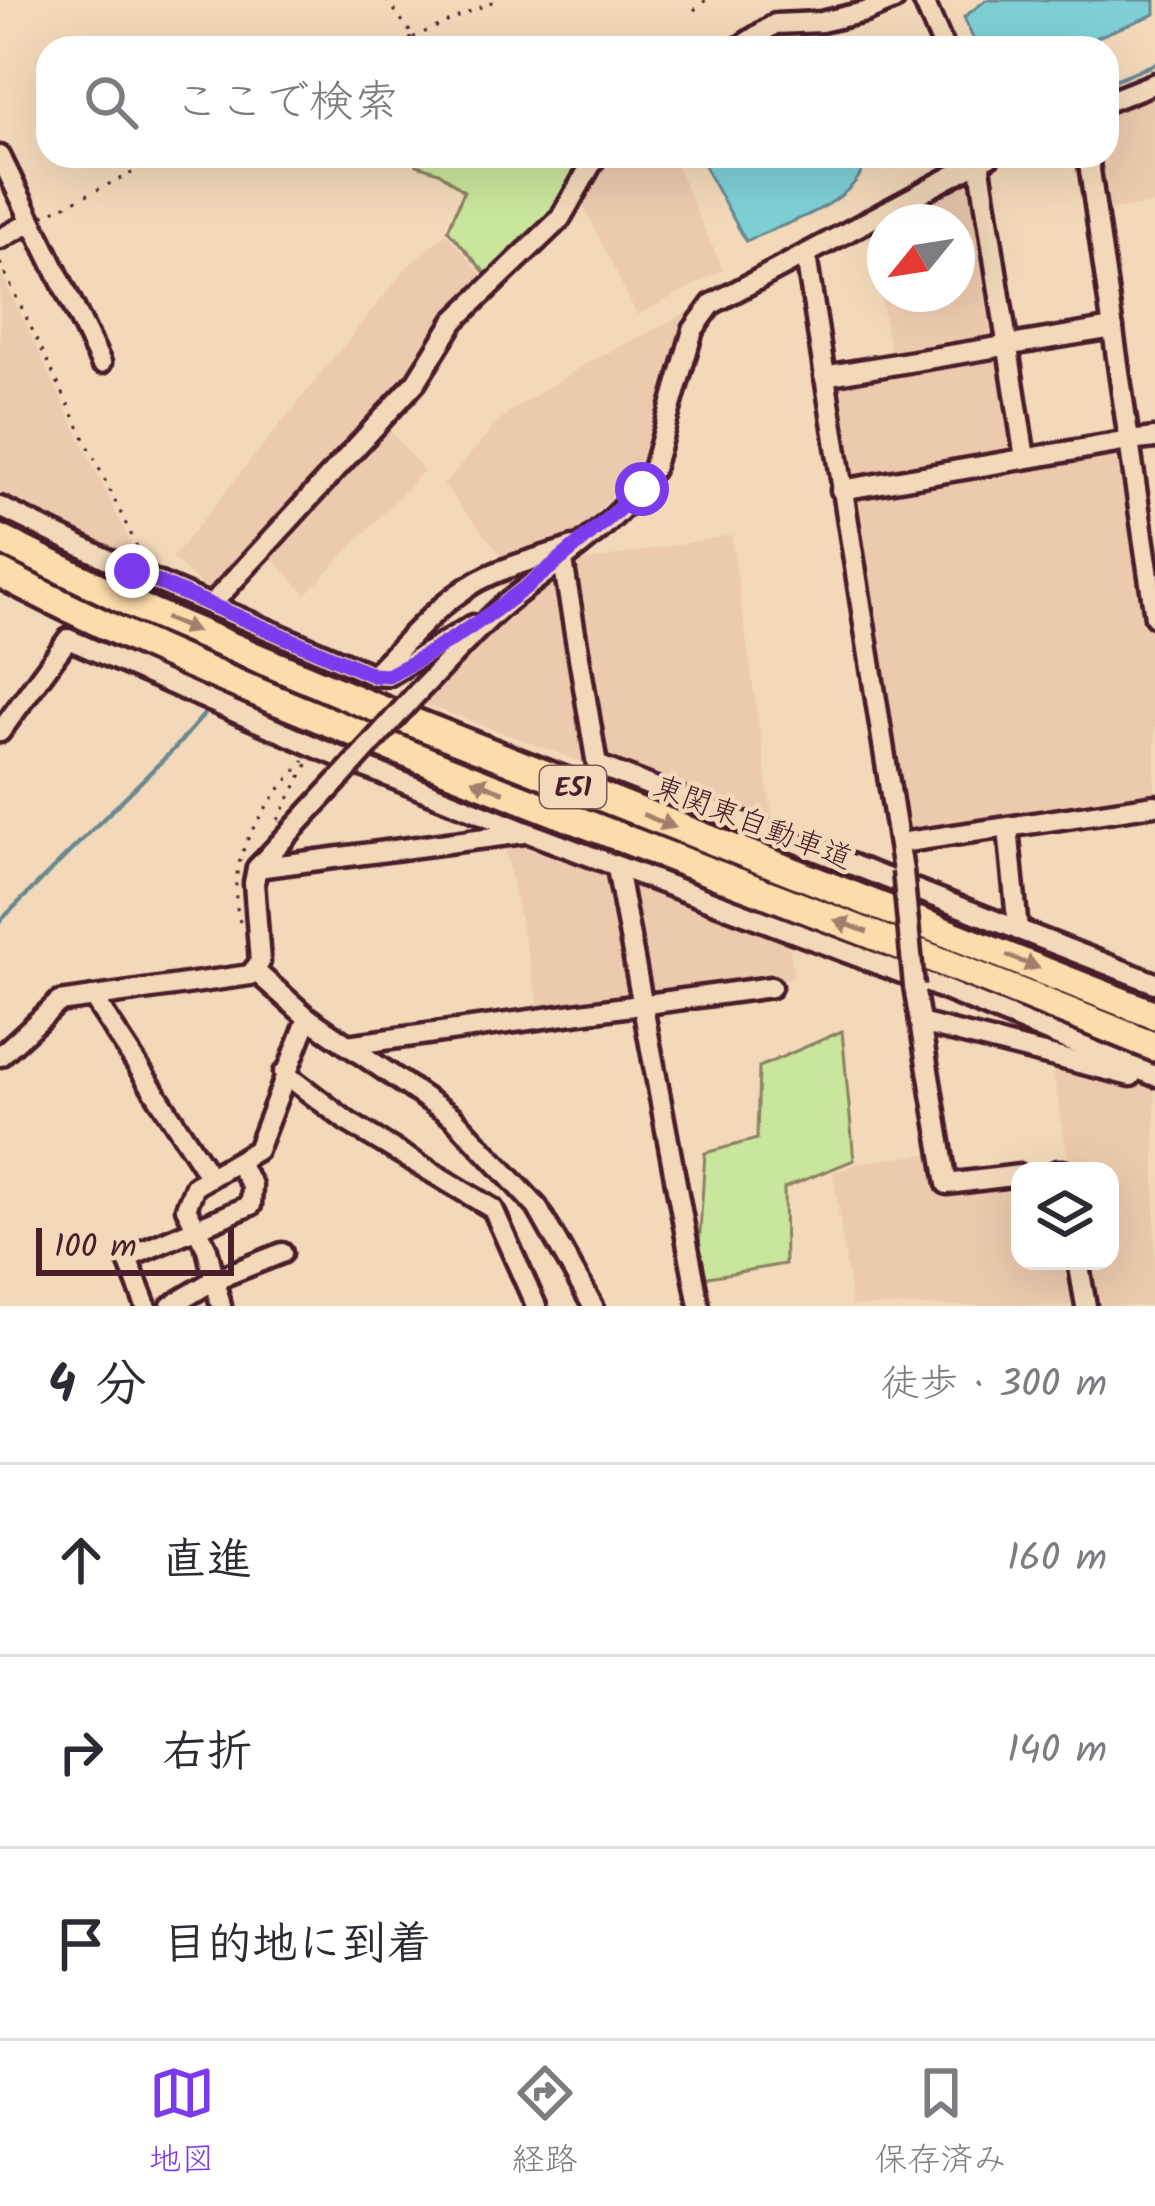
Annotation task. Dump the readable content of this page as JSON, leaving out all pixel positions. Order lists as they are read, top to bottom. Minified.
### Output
{"streets":{"highway":["E51","東関東自動車道"]},"scale_bar":"100 m","north":"bottom left","page":{"search":"ここで検索","scale":"100 m","heading":["4 分","徒歩 · 300 m"],"list":[["直進","160 m"],["右折","140 m"],"目的地に到着"],"nav":["地図","経路","保存済み"]}}
